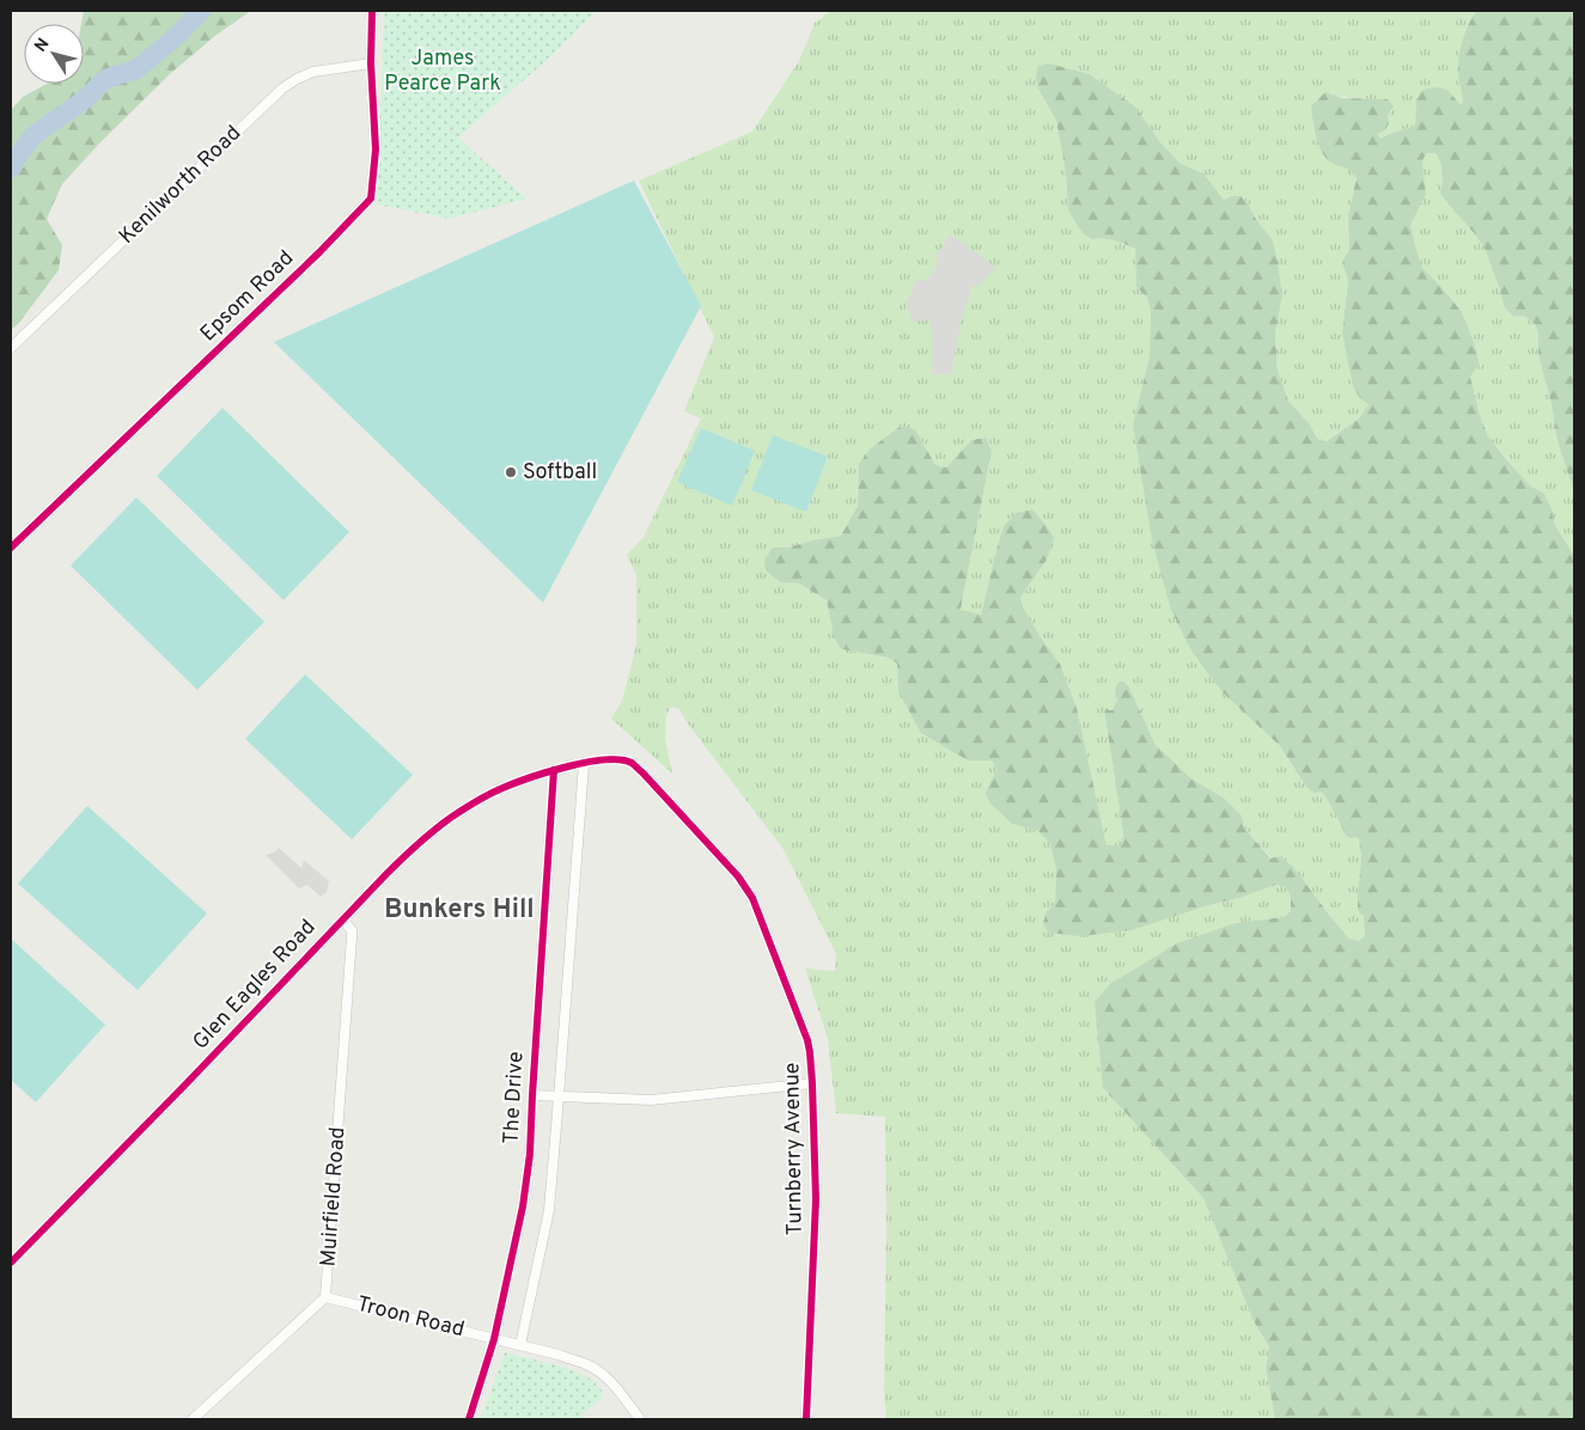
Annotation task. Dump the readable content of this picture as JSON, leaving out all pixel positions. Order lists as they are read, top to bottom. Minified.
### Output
{"streets":{"street":["Kenilworth Road","Epsom Road","Glen Eagles Road","The Drive","Turnberry Avenue","Muirfield Road","Troon Road"]},"crossings":[["Kenilworth Road","Epsom Road"],["Glen Eagles Road","The Drive"],["Glen Eagles Road","Turnberry Avenue"],["Glen Eagles Road","Muirfield Road"],["The Drive","Turnberry Avenue"],["The Drive","Troon Road"],["Muirfield Road","Troon Road"]],"districts":["Bunkers Hill"],"parks":["James Pearce Park"],"places":["Softball"],"north":"top left"}
